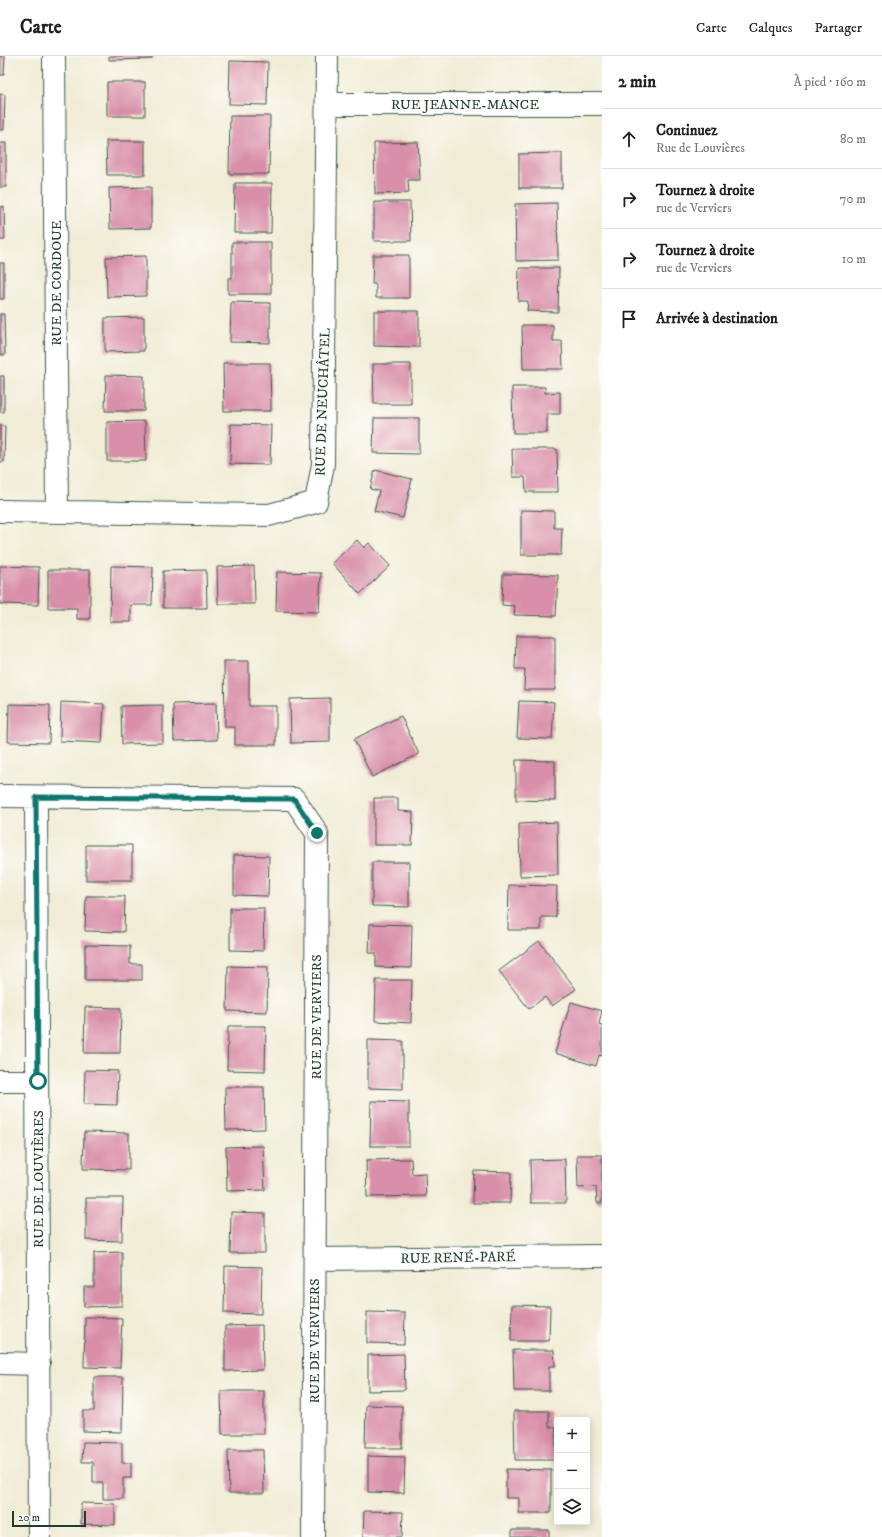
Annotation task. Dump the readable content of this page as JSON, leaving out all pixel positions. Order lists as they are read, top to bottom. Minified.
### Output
{"streets":{"street":["RUE JEANNE-MANCE","RUE DE CORDOUE","RUE DE NEUCHÂTEL","RUE DE VERVIERS","RUE DE LOUVIÈRES","RUE RENÉ-PARÉ"]},"crossings":[["RUE JEANNE-MANCE","RUE DE NEUCHÂTEL"],["RUE DE CORDOUE","RUE DE NEUCHÂTEL"],["RUE DE VERVIERS","RUE DE LOUVIÈRES"],["RUE DE VERVIERS","RUE RENÉ-PARÉ"]],"scale_bar":"20 m","page":{"header":"Carte","nav":["Carte","Calques","Partager"],"heading":["2 min","À pied · 160 m"],"list":[["Continuez","Rue de Louvières","80 m"],["Tournez à droite","rue de Verviers","70 m"],["Tournez à droite","rue de Verviers","10 m"],"Arrivée à destination"],"map_buttons":["+","−"],"scale":"20 m"}}
